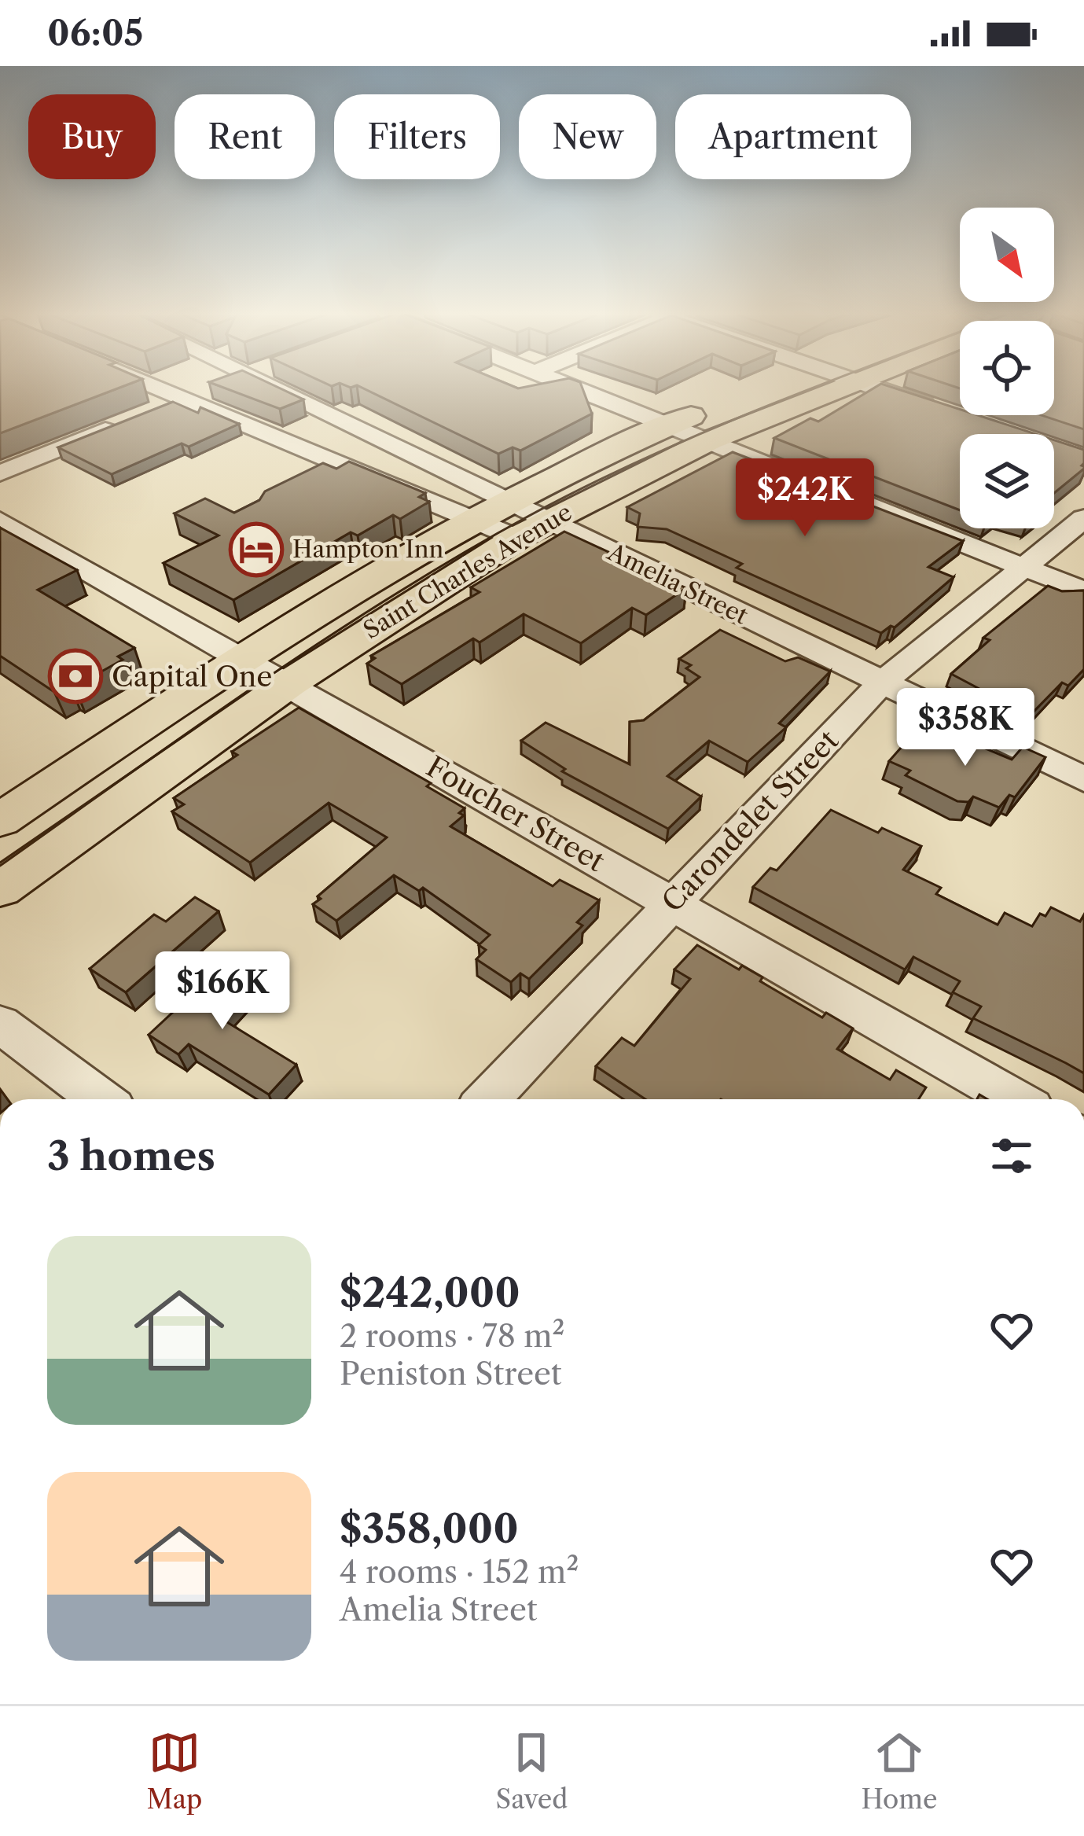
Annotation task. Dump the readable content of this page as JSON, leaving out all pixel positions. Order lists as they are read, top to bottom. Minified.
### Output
{"streets":{"main road":["Saint Charles Avenue"],"street":["Amelia Street","Foucher Street","Carondelet Street"]},"crossings":[["Saint Charles Avenue","Amelia Street"],["Saint Charles Avenue","Foucher Street"],["Amelia Street","Carondelet Street"],["Foucher Street","Carondelet Street"]],"places":{"hotel":["Hampton Inn"],"bank":["Capital One"]},"north":"bottom right","page":{"status":"06:05","chip":["Buy","Rent","Filters","New","Apartment"],"price":["$242K","$358K","$166K"],"heading":"3 homes","list":[{"name":"$242,000","note":"2 rooms · 78 m² · Peniston Street"},{"name":"$358,000","note":"4 rooms · 152 m² · Amelia Street"}],"tabs":["Map","Saved","Home"]}}
